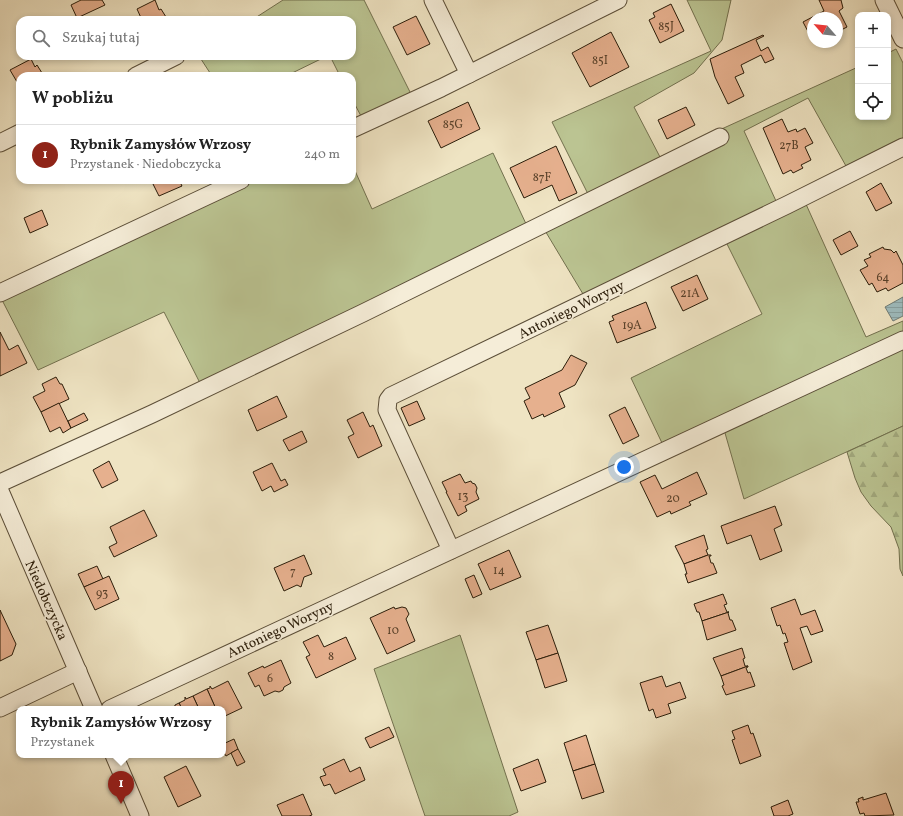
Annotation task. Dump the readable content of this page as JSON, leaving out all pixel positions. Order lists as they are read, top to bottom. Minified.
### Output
{"streets":{"street":["Antoniego Woryny","Niedobczycka"]},"house_numbers":["85J","85I","85G","27B","87F","64","21A","19A","13","20","14","7","93","10","8","6"],"north":"top left","page":{"map_buttons":["+","−"],"search":"Szukaj tutaj","heading":"W pobliżu","list":[{"mark":"1","name":"Rybnik Zamysłów Wrzosy","note":"Przystanek · Niedobczycka","value":"240 m"}],"popup":["Rybnik Zamysłów Wrzosy","Przystanek"],"pins":"1"}}
